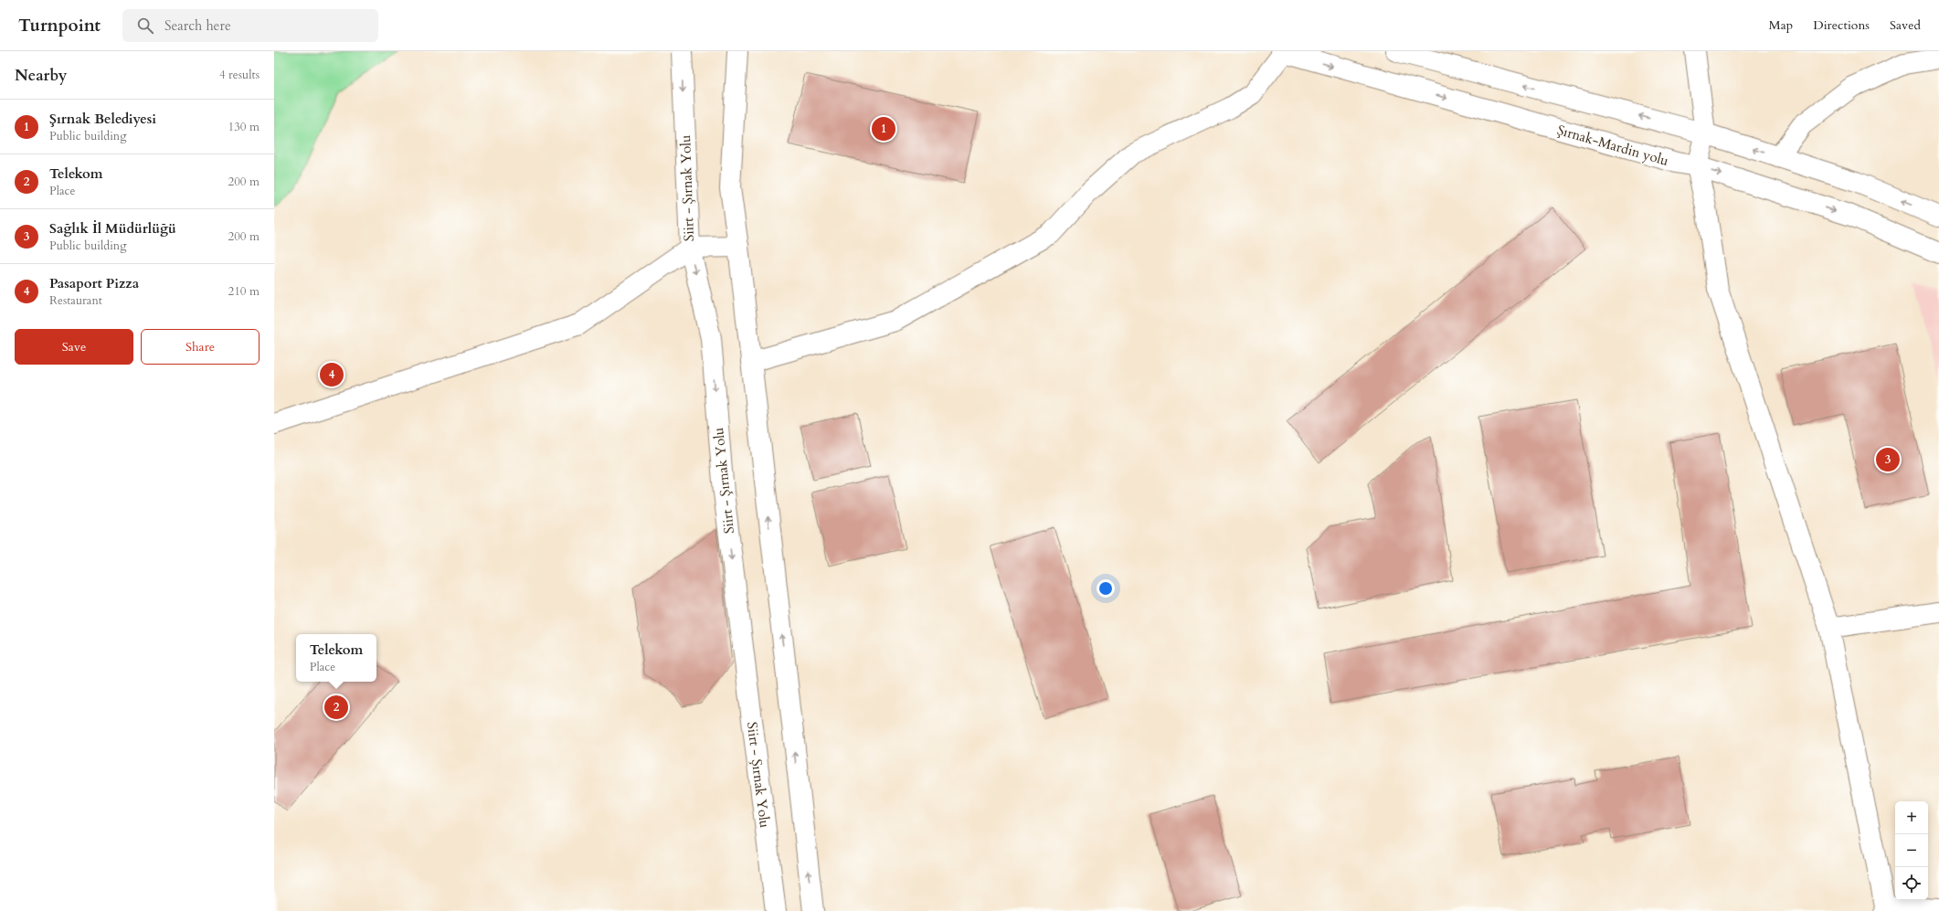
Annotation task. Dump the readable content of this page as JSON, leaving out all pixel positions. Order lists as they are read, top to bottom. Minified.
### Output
{"streets":{"street":["Şırnak-Mardin yolu","Siirt - Şırnak Yolu"]},"page":{"header":"Turnpoint","search":"Search here","nav":["Map","Directions","Saved"],"heading":["Nearby","4 results"],"list":[{"mark":"1","name":"Şırnak Belediyesi","note":"Public building","value":"130 m"},{"mark":"2","name":"Telekom","note":"Place","value":"200 m"},{"mark":"3","name":"Sağlık İl Müdürlüğü","note":"Public building","value":"200 m"},{"mark":"4","name":"Pasaport Pizza","note":"Restaurant","value":"210 m"}],"pins":["1","4","3","2"],"buttons":["Save","Share"],"popup":["Telekom","Place"],"map_buttons":["+","−"]}}
